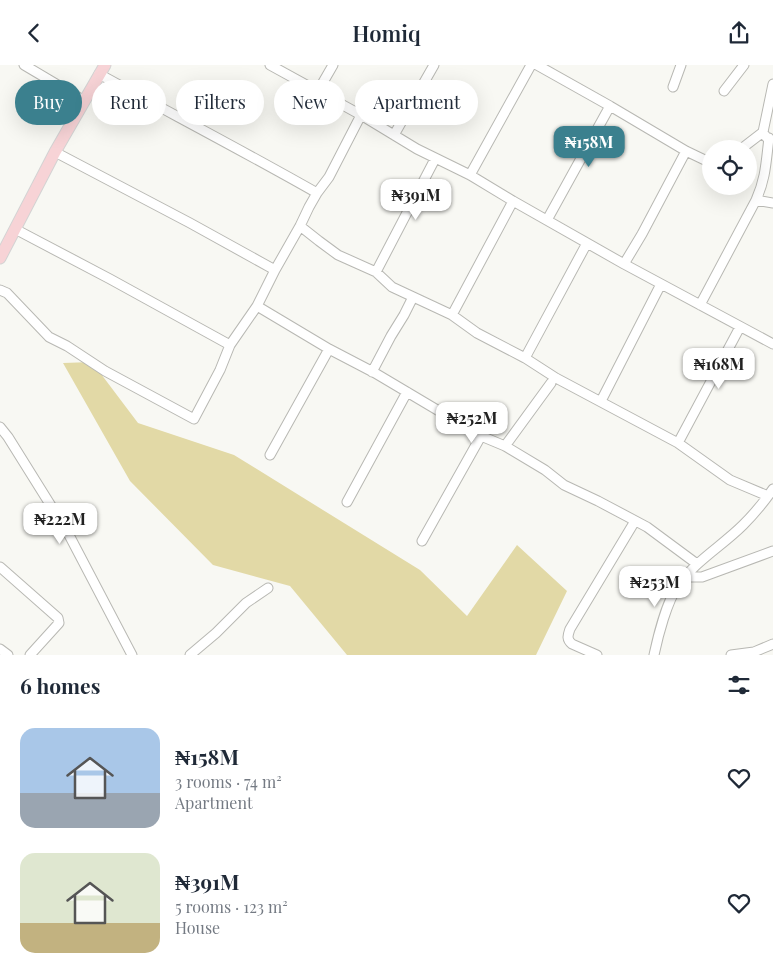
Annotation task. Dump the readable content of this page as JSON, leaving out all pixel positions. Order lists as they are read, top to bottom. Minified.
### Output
{"page":{"header":"Homiq","chip":["Buy","Rent","Filters","New","Apartment"],"price":["₦158M","₦391M","₦168M","₦252M","₦222M","₦253M"],"heading":"6 homes","list":[{"name":"₦158M","note":"3 rooms · 74 m² · Apartment"},{"name":"₦391M","note":"5 rooms · 123 m² · House"}]}}
